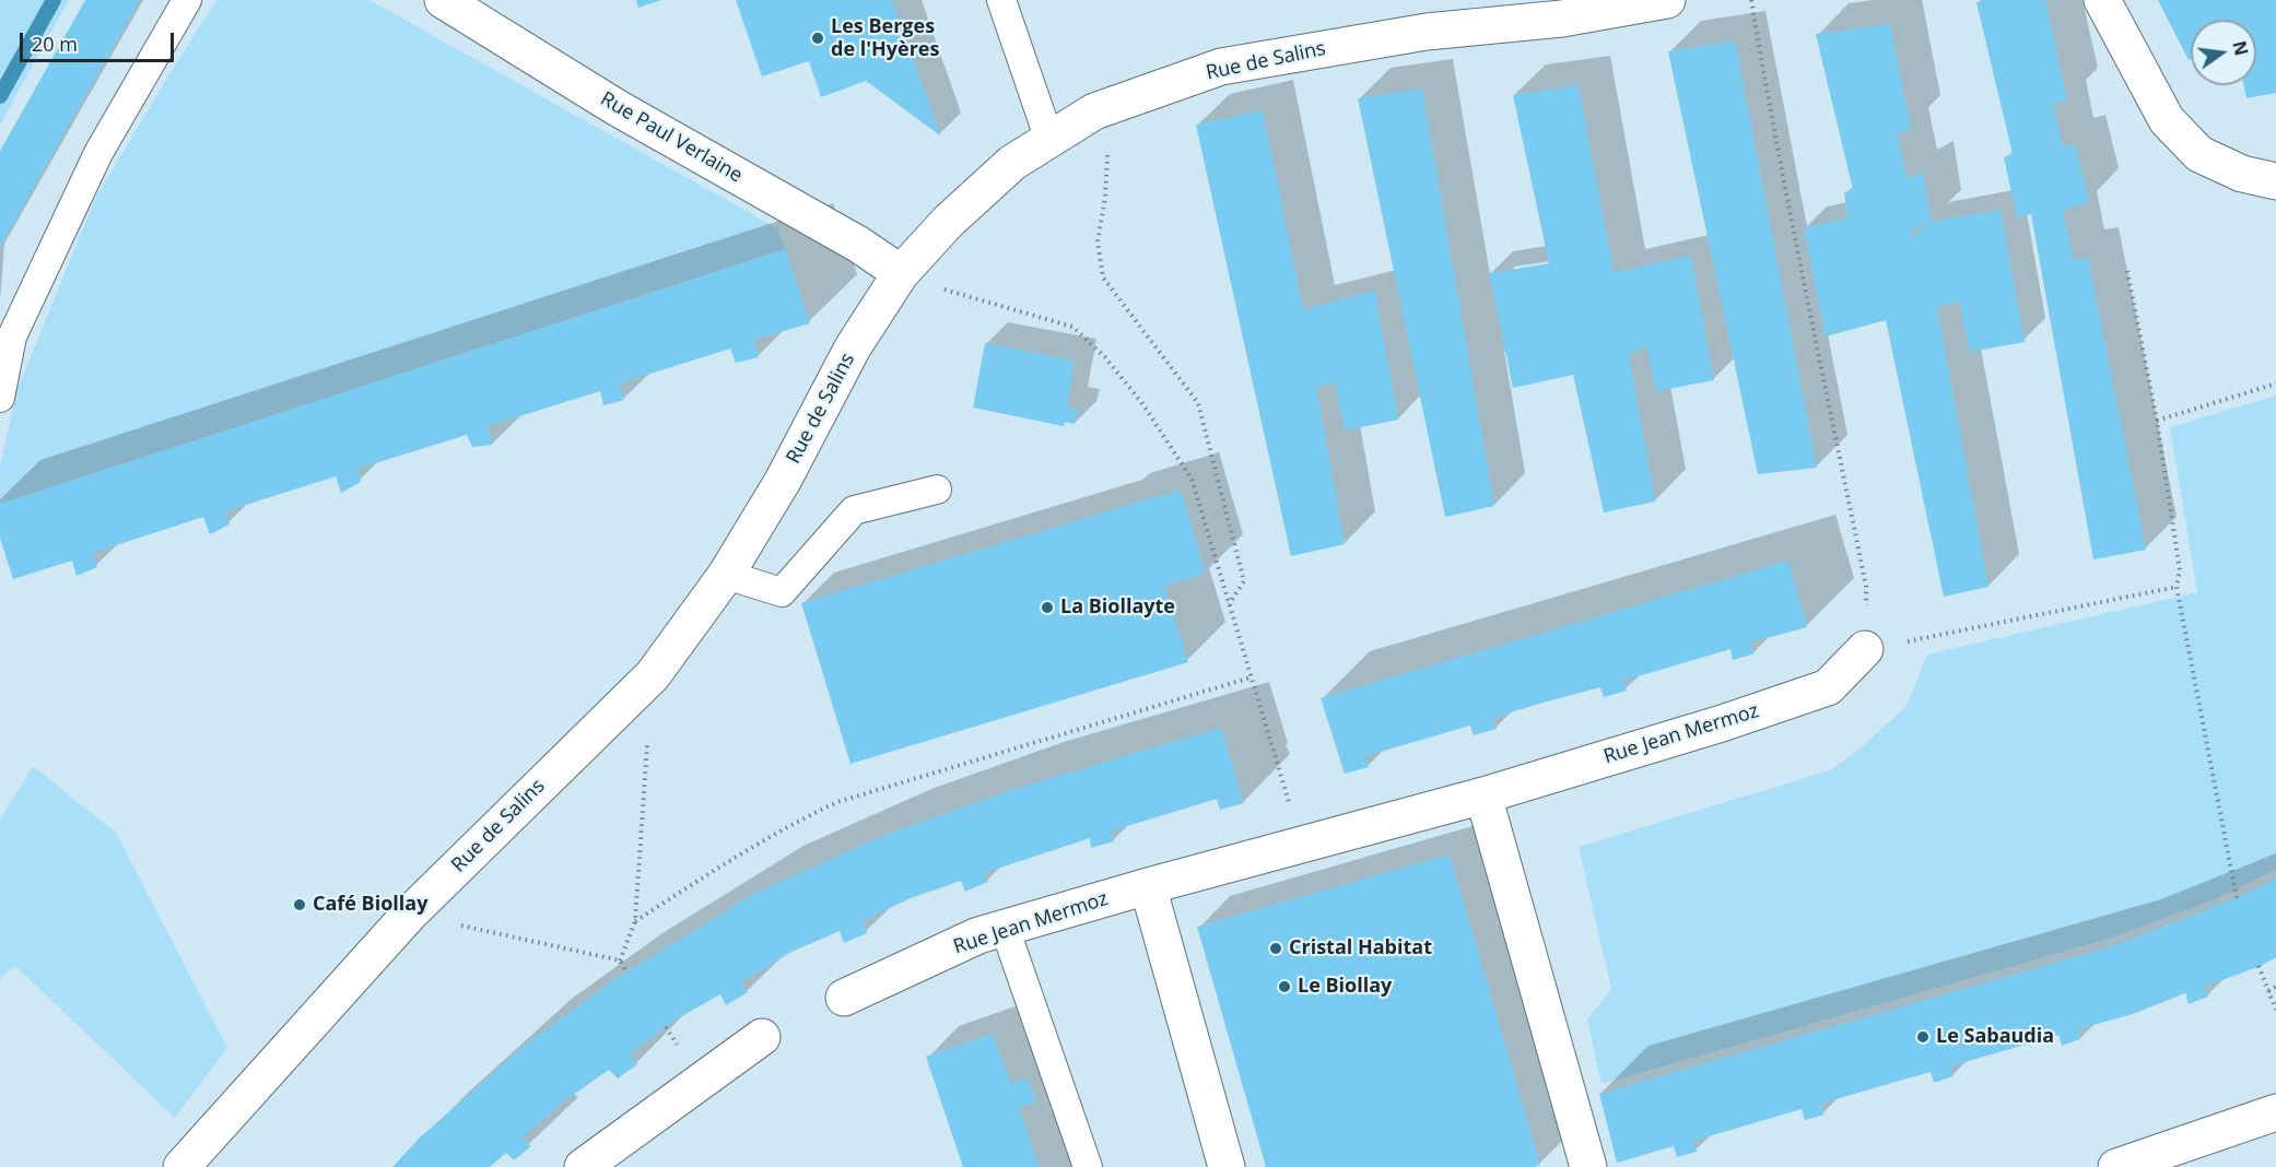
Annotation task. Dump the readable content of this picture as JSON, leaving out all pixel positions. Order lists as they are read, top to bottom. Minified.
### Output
{"streets":{"street":["Rue de Salins","Rue Paul Verlaine","Rue Jean Mermoz"]},"crossings":[["Rue de Salins","Rue Paul Verlaine"]],"places":["Les Berges de l'Hyères","La Biollayte","Café Biollay","Cristal Habitat","Le Biollay","Le Sabaudia"],"scale_bar":"20 m","north":"right"}
